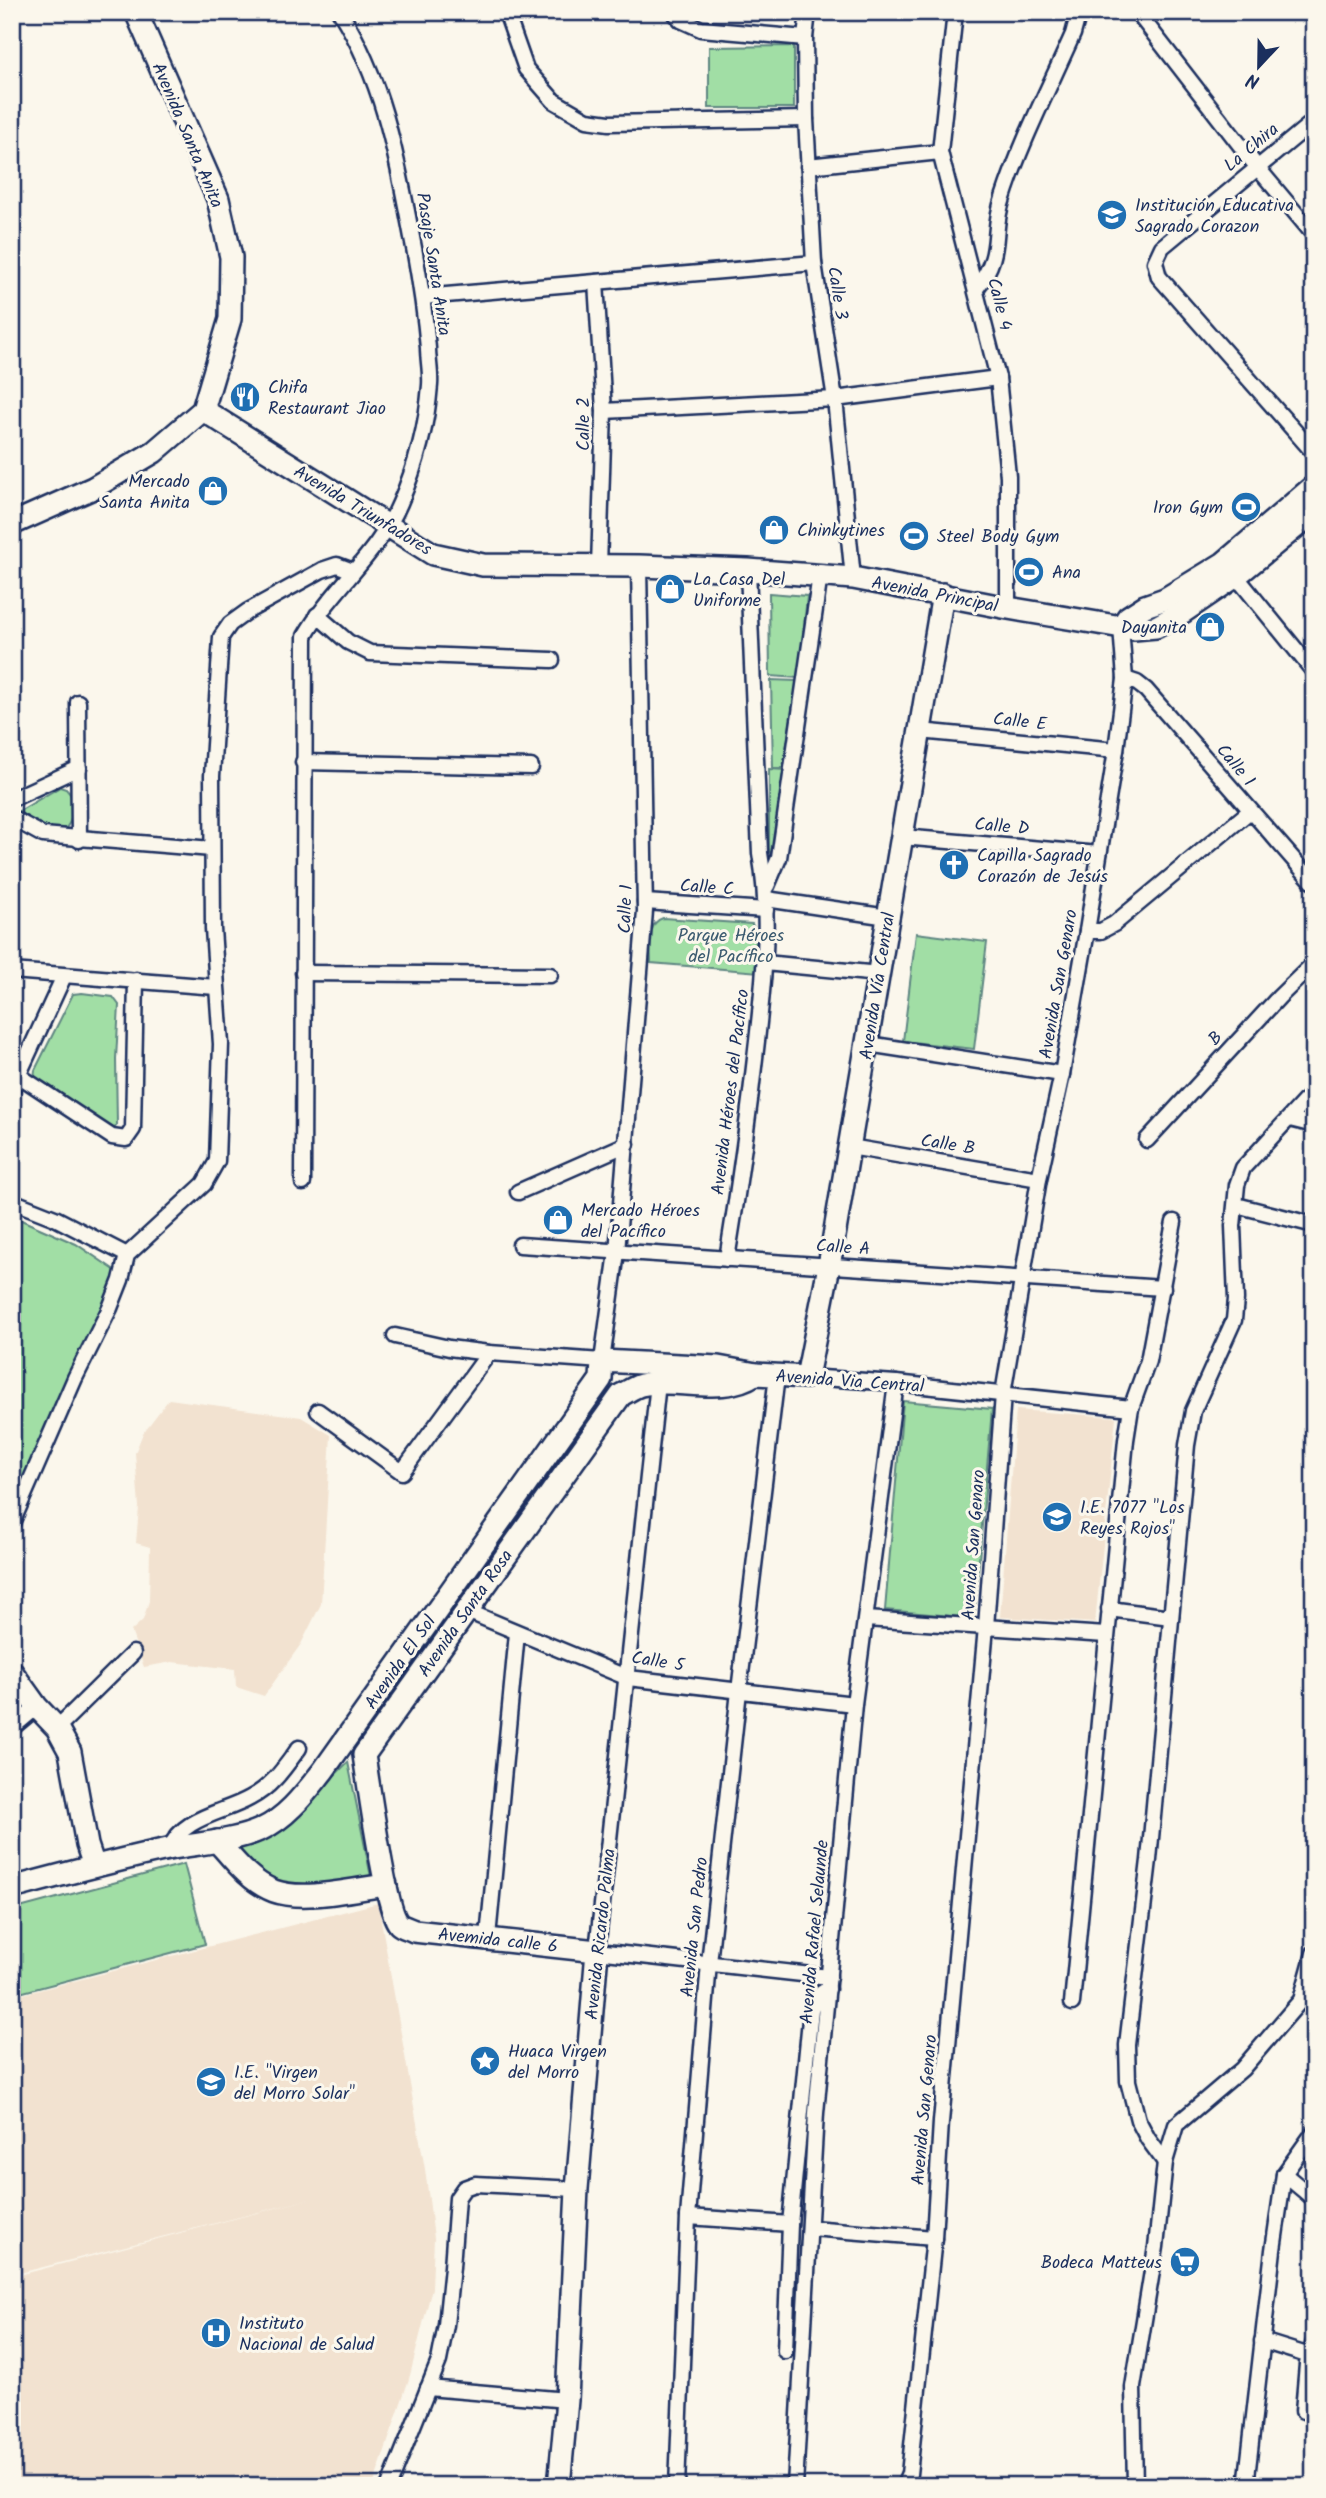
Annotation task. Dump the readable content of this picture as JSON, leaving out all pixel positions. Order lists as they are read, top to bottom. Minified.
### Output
{"streets":{"street":["Avenida Santa Anita","La Chira","Pasaje Santa Anita","Calle 3","Calle 4","Calle 2","Avenida Triunfadores","Avenida Principal","Calle E","Calle 1","Calle D","Calle C","Avenida San Genaro","Avenida Vía Central","B","Avenida Héroes del Pacífico","Calle B","Calle A","Avenida Via Central","Avenida Santa Rosa","Calle 5","Avenida El Sol","Avenida San Pedro","Avenida Rafael Selaunde","Avenida Ricardo Palma","Avemida calle 6"]},"crossings":[["Avenida Santa Anita","Avenida Triunfadores"],["Pasaje Santa Anita","Avenida Triunfadores"],["Calle 3","Avenida Principal"],["Calle 4","Avenida Principal"],["Calle 2","Avenida Triunfadores"],["Avenida Triunfadores","Avenida Principal"],["Avenida Triunfadores","Calle 1"],["Avenida Triunfadores","Avenida Héroes del Pacífico"],["Avenida Principal","Avenida San Genaro"],["Avenida Principal","Avenida Vía Central"],["Avenida Principal","Avenida Héroes del Pacífico"],["Calle E","Avenida San Genaro"],["Calle E","Avenida Vía Central"],["Calle 1","Calle C"],["Calle 1","Avenida San Genaro"],["Calle 1","Calle A"],["Calle 1","Avenida El Sol"],["Calle D","Avenida San Genaro"],["Calle D","Avenida Vía Central"],["Calle C","Avenida Héroes del Pacífico"],["Avenida San Genaro","Calle B"],["Avenida San Genaro","Calle A"],["Avenida San Genaro","Avenida Via Central"],["Avenida Vía Central","Calle B"],["Avenida Vía Central","Calle A"],["Avenida Vía Central","Avenida Via Central"],["Avenida Héroes del Pacífico","Calle A"],["Calle A","Avenida El Sol"],["Avenida Via Central","Avenida Santa Rosa"],["Avenida Via Central","Avenida San Pedro"],["Avenida Via Central","Avenida Rafael Selaunde"],["Avenida Via Central","Avenida Ricardo Palma"],["Avenida Santa Rosa","Calle 5"],["Avenida Santa Rosa","Avenida Ricardo Palma"],["Avenida Santa Rosa","Avemida calle 6"],["Calle 5","Avenida San Pedro"],["Calle 5","Avenida Rafael Selaunde"],["Calle 5","Avenida Ricardo Palma"],["Avenida Ricardo Palma","Avemida calle 6"]],"parks":["Parque Héroes del Pacífico"],"places":{"school or university":["Institución Educativa Sagrado Corazon","I.E. 7077 \"Los Reyes Rojos\"","I.E. \"Virgen del Morro Solar\""],"restaurant":["Chifa Restaurant Jiao"],"shop":["Mercado Santa Anita","Chinkytines","La Casa Del Uniforme","Dayanita","Mercado Héroes del Pacífico"],"sports":["Iron Gym","Steel Body Gym","Ana"],"church":["Capilla Sagrado Corazón de Jesús"],"place":["Huaca Virgen del Morro"],"supermarket":["Bodeca Matteus"],"hospital":["Instituto Nacional de Salud"]},"north":"bottom"}
